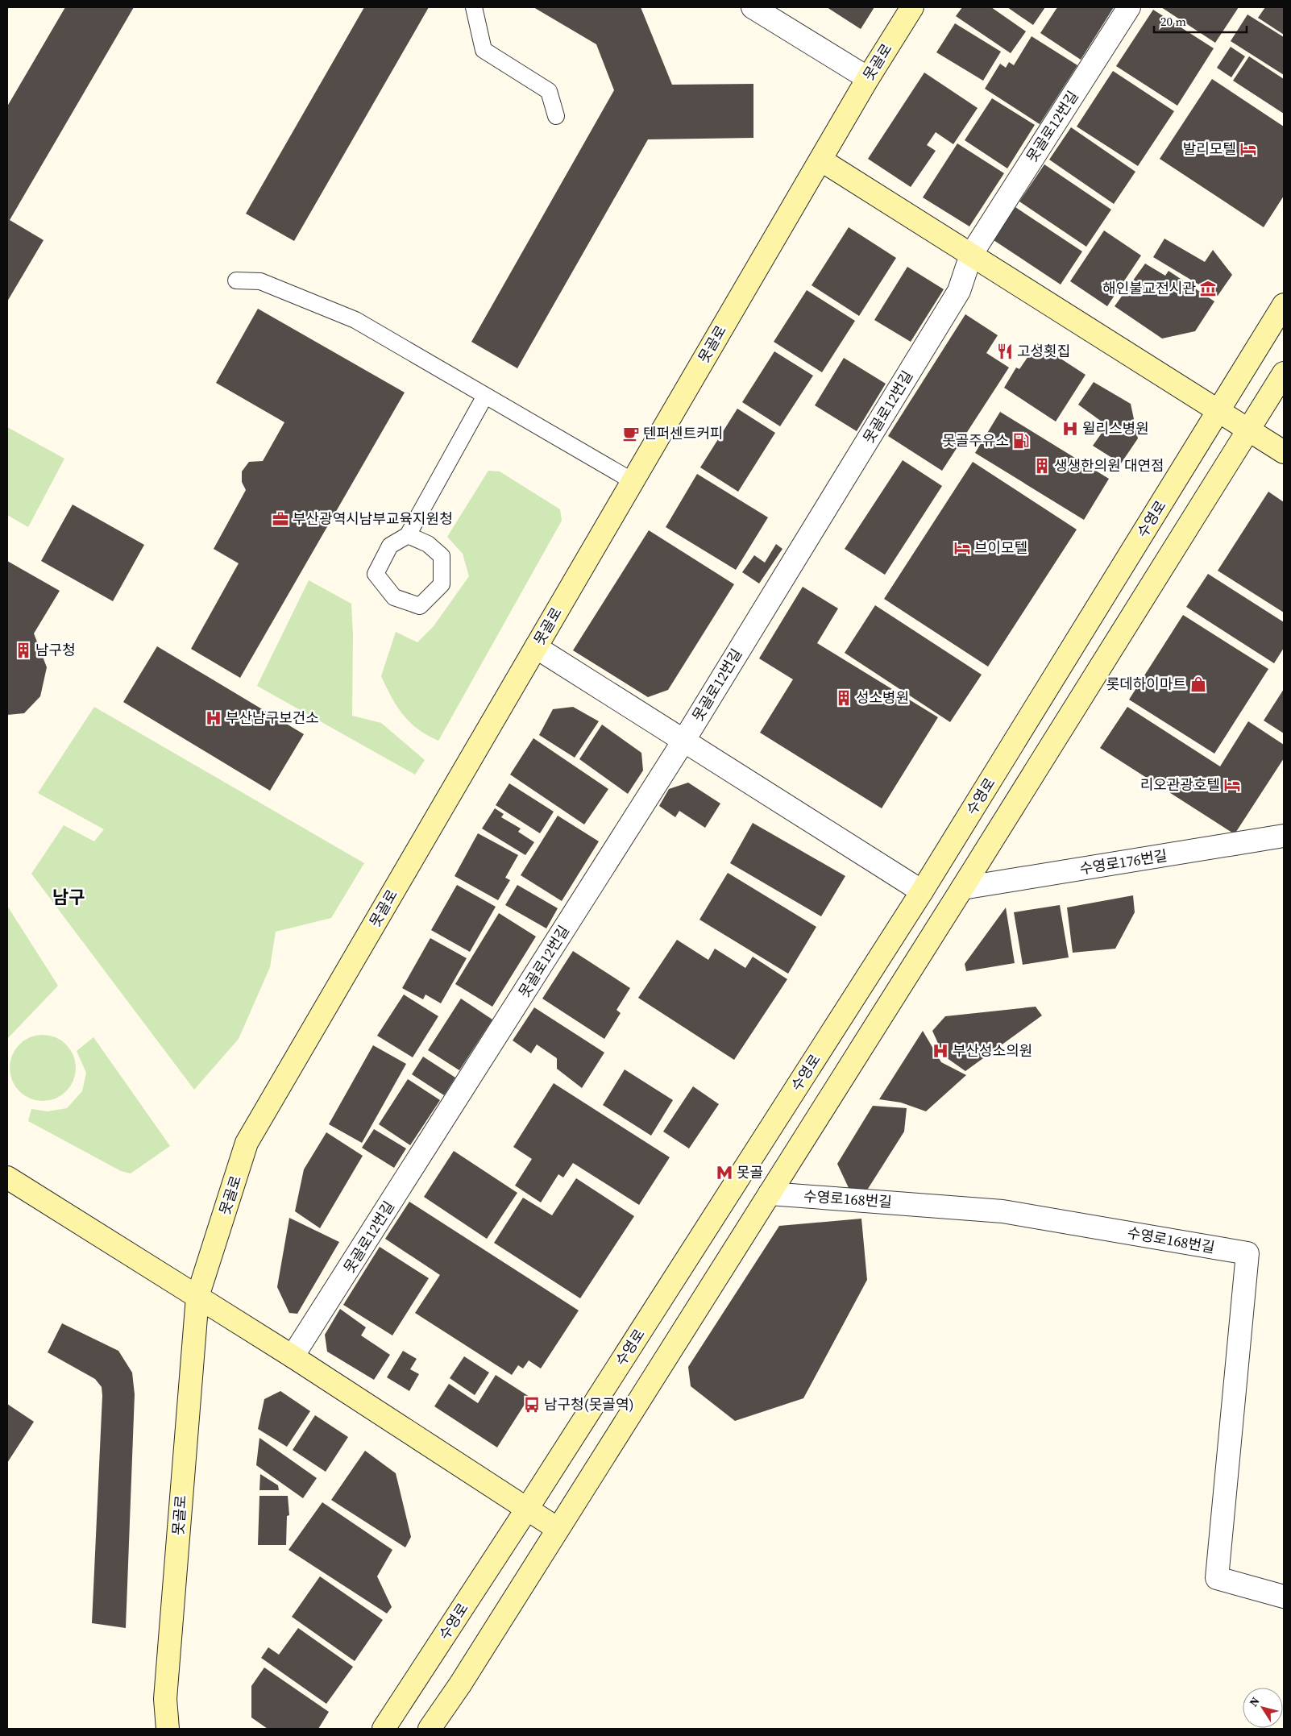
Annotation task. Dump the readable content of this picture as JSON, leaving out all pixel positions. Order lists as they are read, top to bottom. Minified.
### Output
{"streets":{"main road":["못골로","수영로"],"street":["못골로12번길","수영로176번길","수영로168번길"]},"districts":["남구"],"places":{"hotel":["발리모텔","브이모텔","리오관광호텔"],"museum":["해인불교전시관"],"restaurant":["고성횟집"],"hospital":["윌리스병원","부산남구보건소","부산성소의원"],"cafe":["텐퍼센트커피"],"fuel station":["못골주유소"],"building":["생생한의원 대연점","남구청","성소병원"],"office":["부산광역시남부교육지원청"],"shop":["롯데하이마트"],"metro station":["못골"],"bus stop":["남구청(못골역)"]},"scale_bar":"20 m","north":"top left"}
